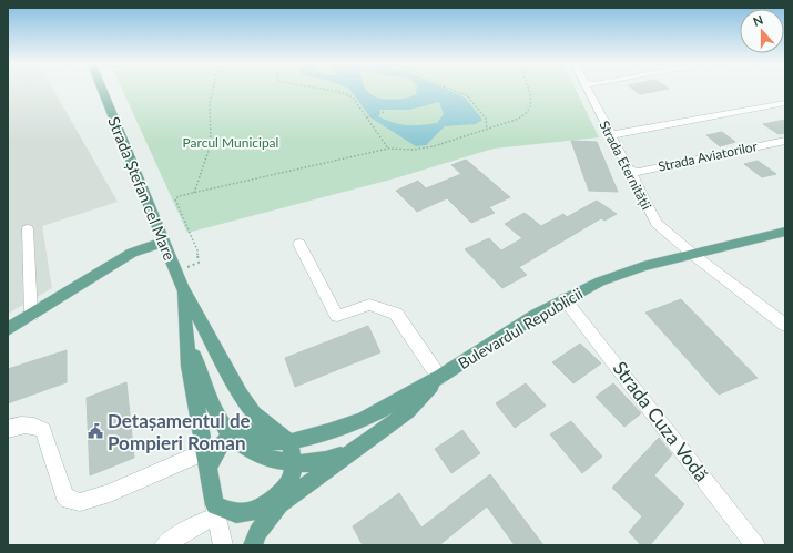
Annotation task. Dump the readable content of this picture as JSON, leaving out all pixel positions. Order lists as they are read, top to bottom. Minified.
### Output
{"streets":{"main road":["Strada Ștefan cel Mare","Bulevardul Republicii"],"street":["Strada Aviatorilor","Strada Eternității","Strada Cuza Vodă"]},"crossings":[["Strada Aviatorilor","Strada Eternității"],["Strada Eternității","Bulevardul Republicii"],["Bulevardul Republicii","Strada Cuza Vodă"]],"parks":["Parcul Municipal"],"places":{"public building":["Detașamentul de Pompieri Roman"]},"north":"top"}
